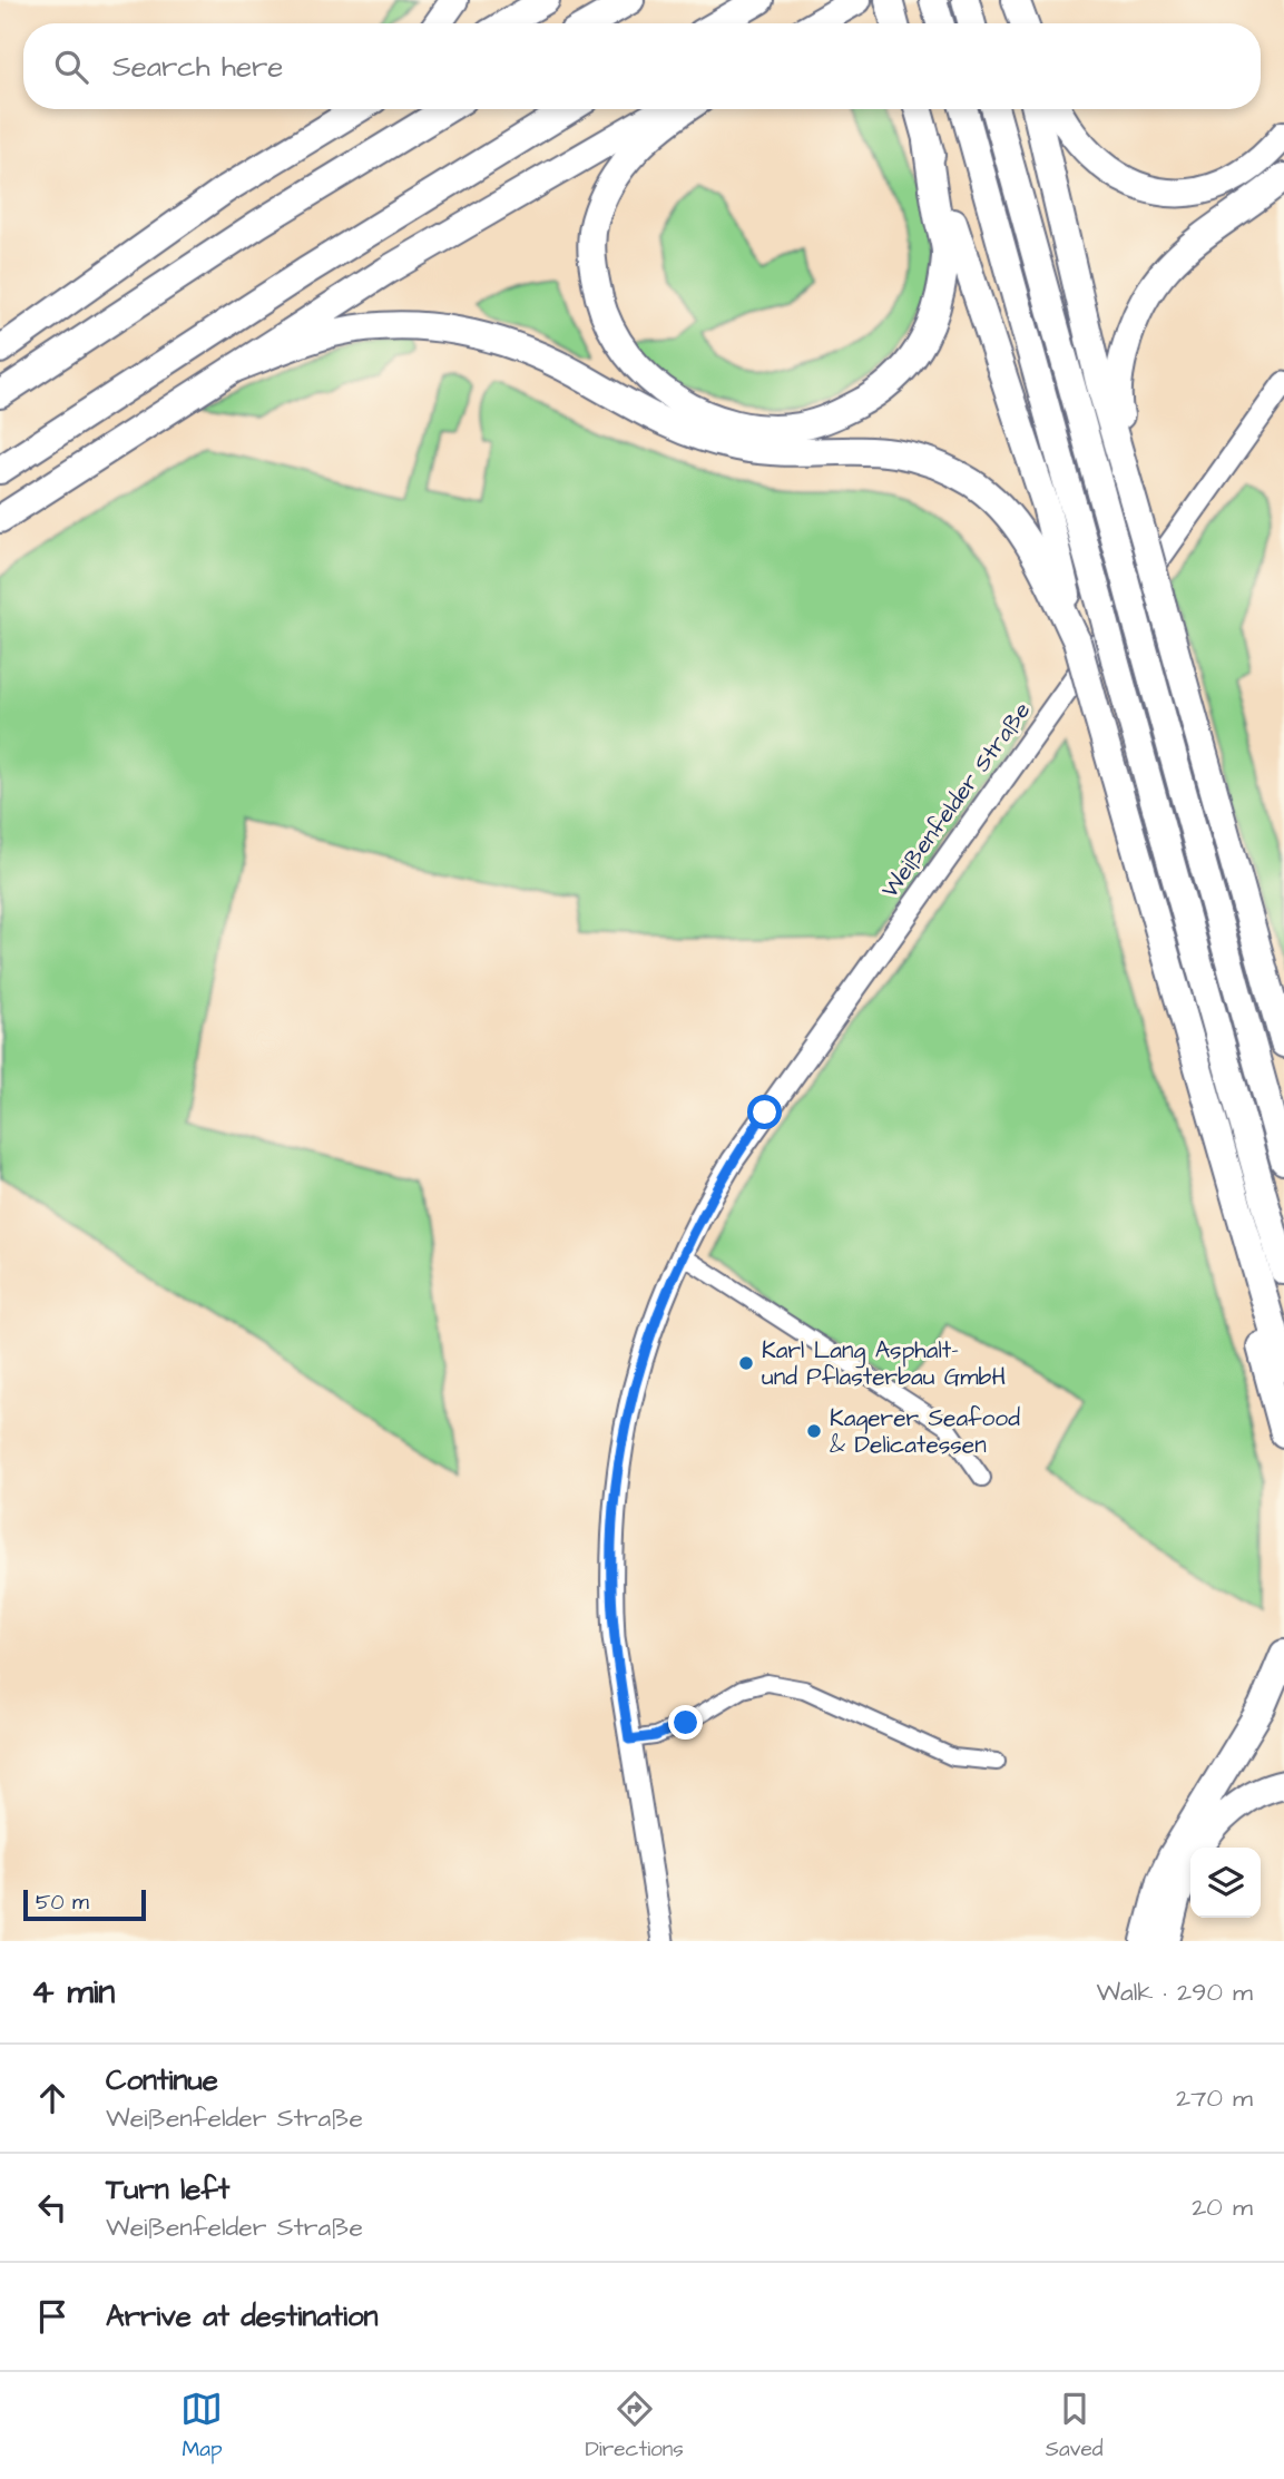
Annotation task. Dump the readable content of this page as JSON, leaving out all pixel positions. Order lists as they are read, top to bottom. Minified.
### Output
{"streets":{"street":["Weißenfelder Straße"]},"places":["Karl Lang Asphalt- und Pflasterbau GmbH","Kagerer Seafood & Delicatessen"],"scale_bar":"50 m","page":{"search":"Search here","scale":"50 m","heading":["4 min","Walk · 290 m"],"list":[["Continue","Weißenfelder Straße","270 m"],["Turn left","Weißenfelder Straße","20 m"],"Arrive at destination"],"nav":["Map","Directions","Saved"]}}
